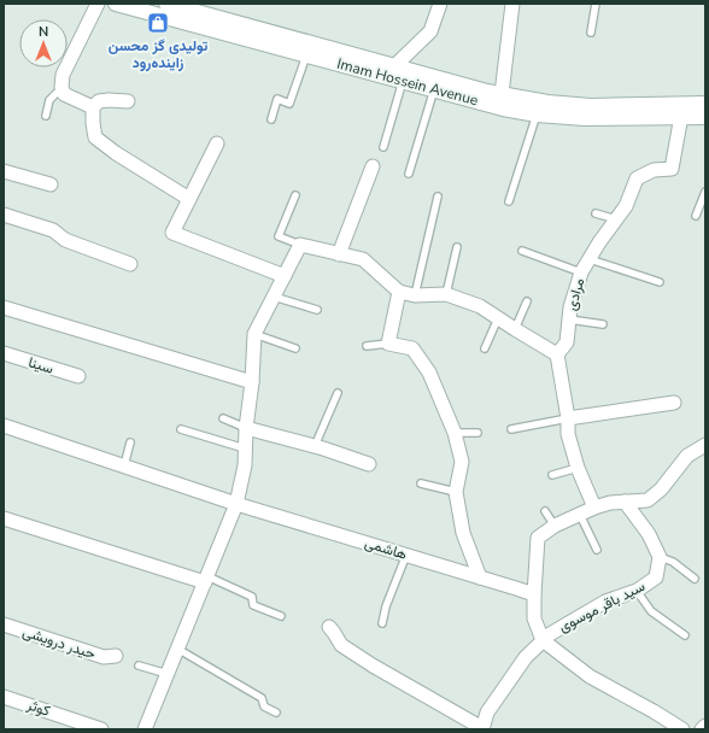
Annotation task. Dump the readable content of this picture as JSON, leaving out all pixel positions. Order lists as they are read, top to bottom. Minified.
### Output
{"streets":{"main road":["Imam Hossein Avenue"],"street":["مرادی","سینا","هاشمی","سید باقر موسوی","حیدر درویشی","کوثر"]},"crossings":[["Imam Hossein Avenue","مرادی"]],"places":{"shop":["تولیدی گز محسن زاینده‌رود"]},"north":"top"}
